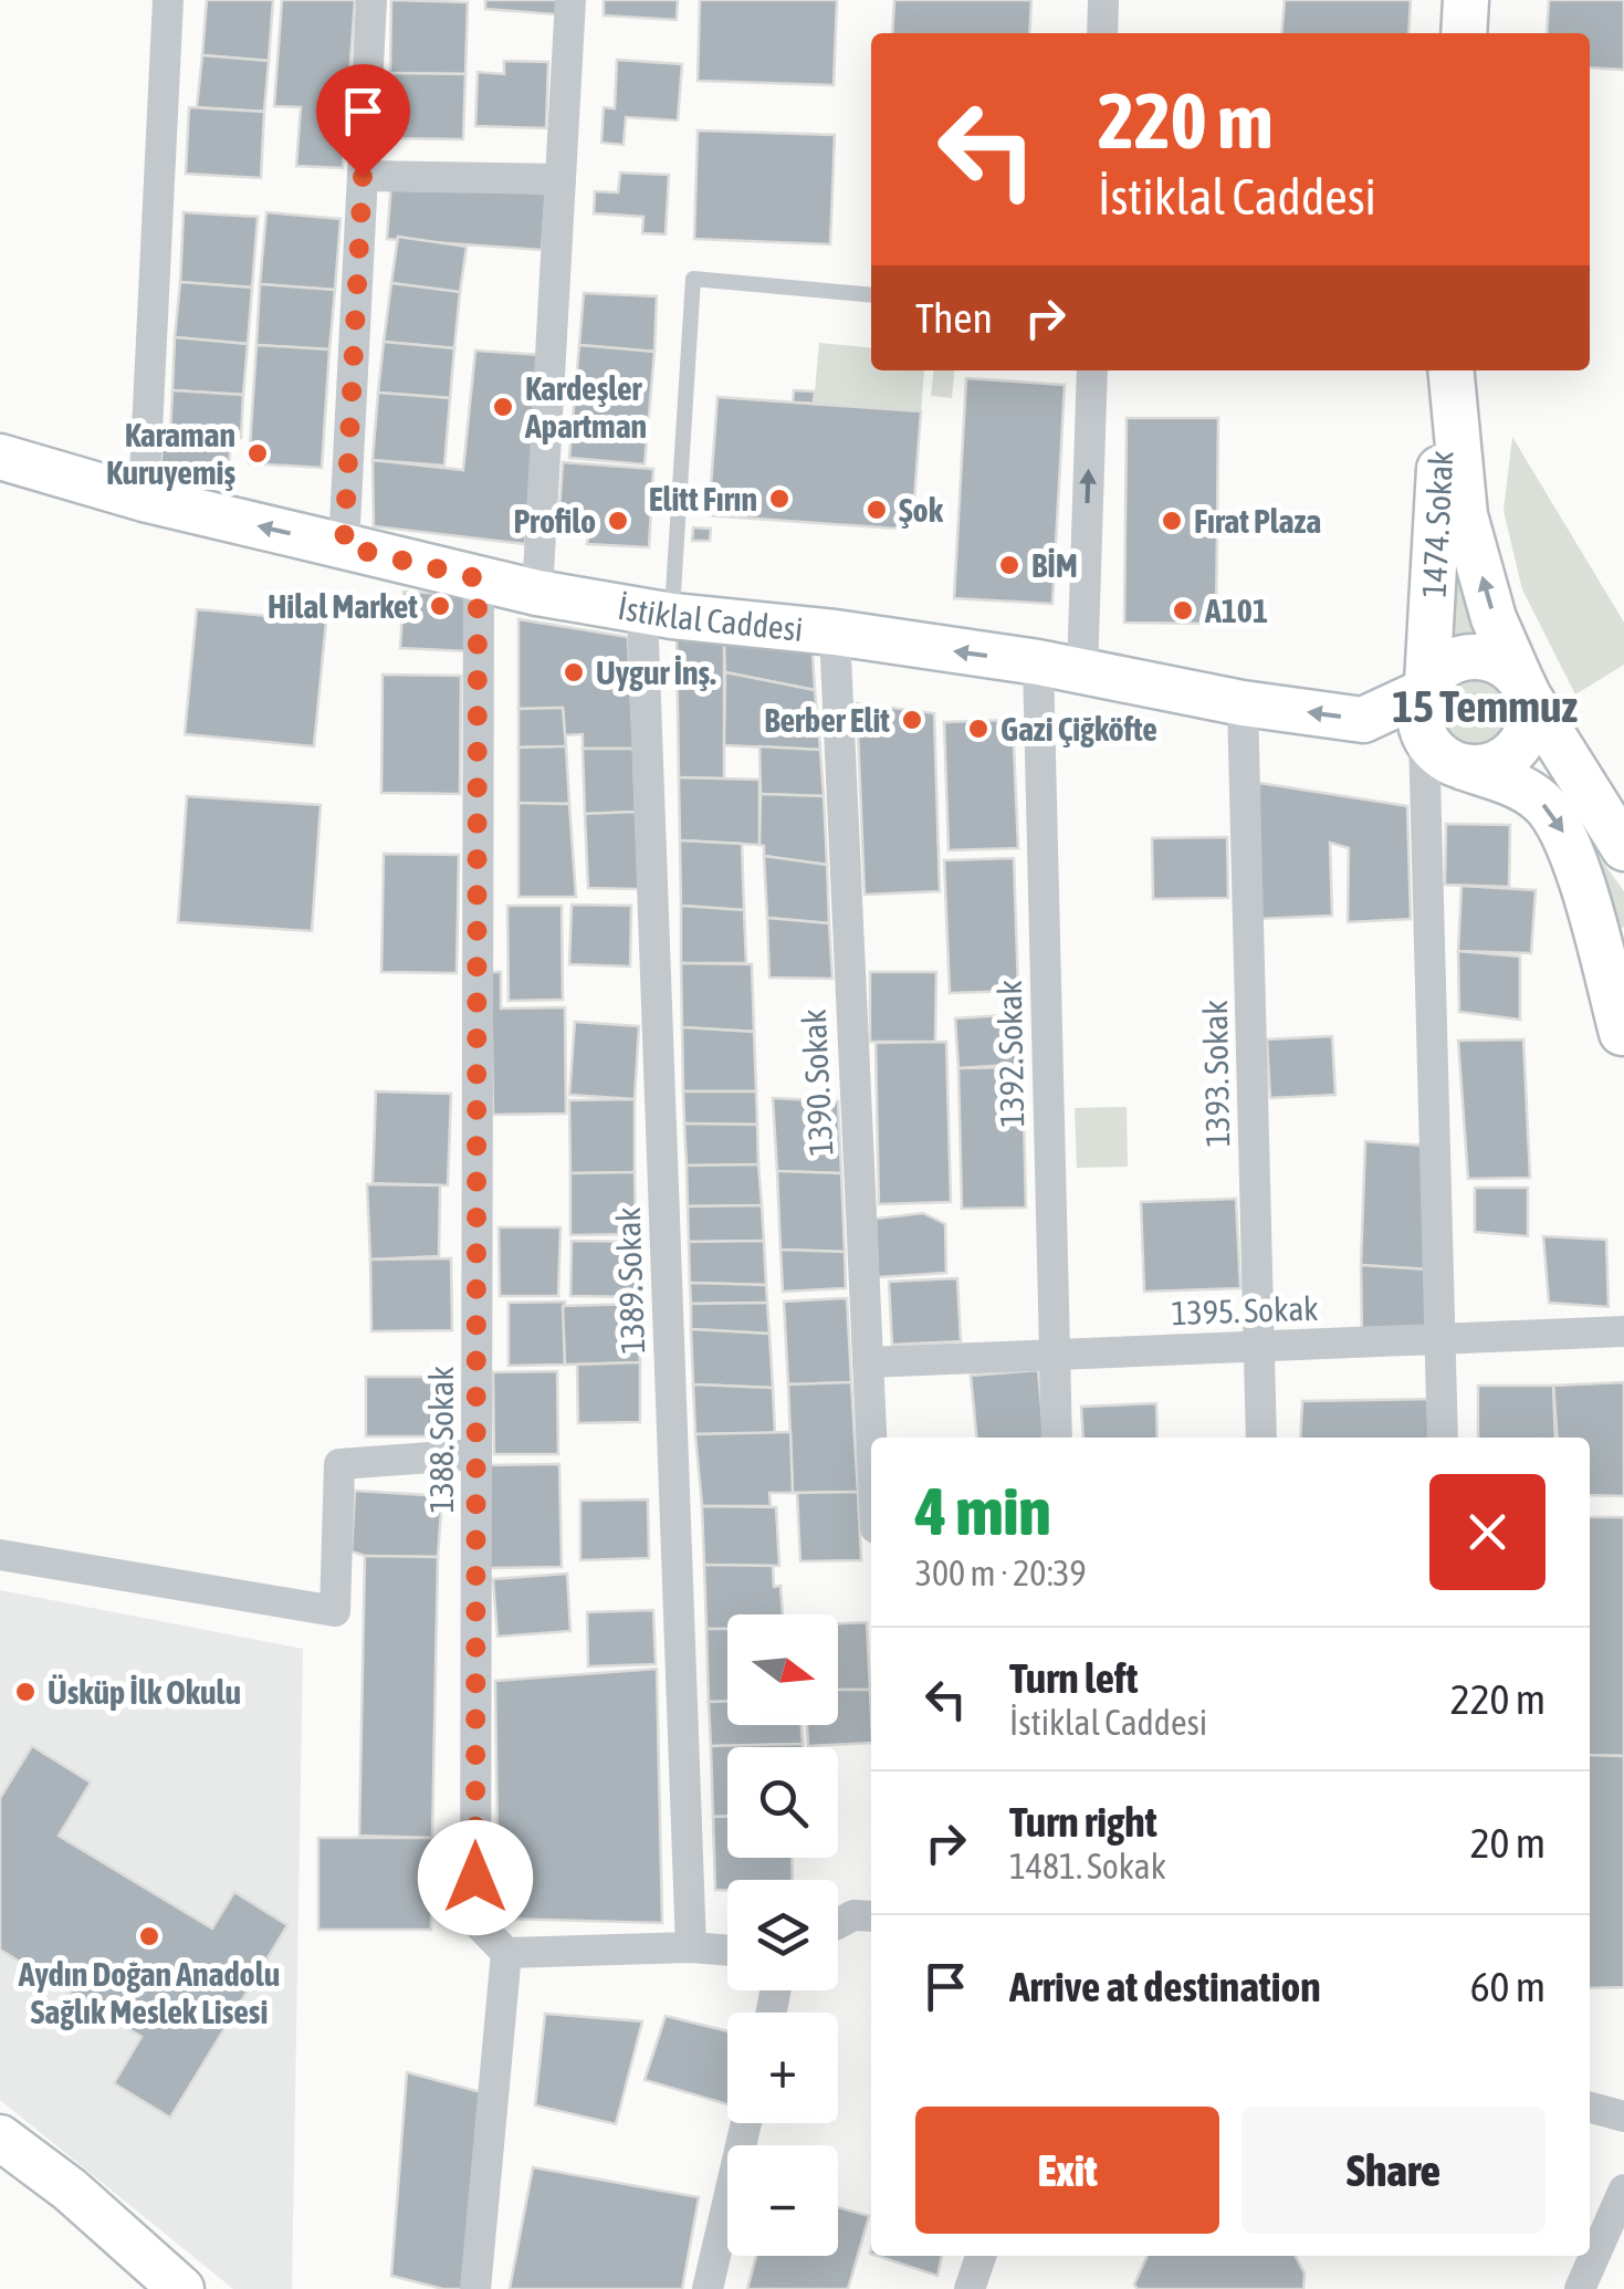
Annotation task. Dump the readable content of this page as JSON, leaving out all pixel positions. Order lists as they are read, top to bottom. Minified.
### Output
{"streets":{"street":["1474. Sokak","İstiklal Caddesi","1392. Sokak","1393. Sokak","1390. Sokak","1389. Sokak","1395. Sokak","1388. Sokak"]},"crossings":[["1474. Sokak","İstiklal Caddesi"],["İstiklal Caddesi","1392. Sokak"],["İstiklal Caddesi","1393. Sokak"],["İstiklal Caddesi","1390. Sokak"],["İstiklal Caddesi","1389. Sokak"],["İstiklal Caddesi","1388. Sokak"],["1392. Sokak","1395. Sokak"],["1393. Sokak","1395. Sokak"],["1390. Sokak","1395. Sokak"]],"one_way":["İstiklal Caddesi"],"districts":["15 Temmuz"],"places":["Kardeşler Apartman","Karaman Kuruyemiş","Elitt Fırın","Şok","Profilo","Fırat Plaza","BİM","Hilal Market","A101","Uygur İnş.","Berber Elit","Gazi Çiğköfte","Üsküp İlk Okulu","Aydın Doğan Anadolu Sağlık Meslek Lisesi"],"north":"right","page":{"turn":["220 m","İstiklal Caddesi"],"then":"Then","heading":["4 min","300 m · 20:39"],"map_buttons":["+","−"],"list":[{"name":"Turn left","note":"İstiklal Caddesi","value":"220 m"},{"name":"Turn right","note":"1481. Sokak","value":"20 m"},{"name":"Arrive at destination","value":"60 m"}],"buttons":["Exit","Share"]}}
